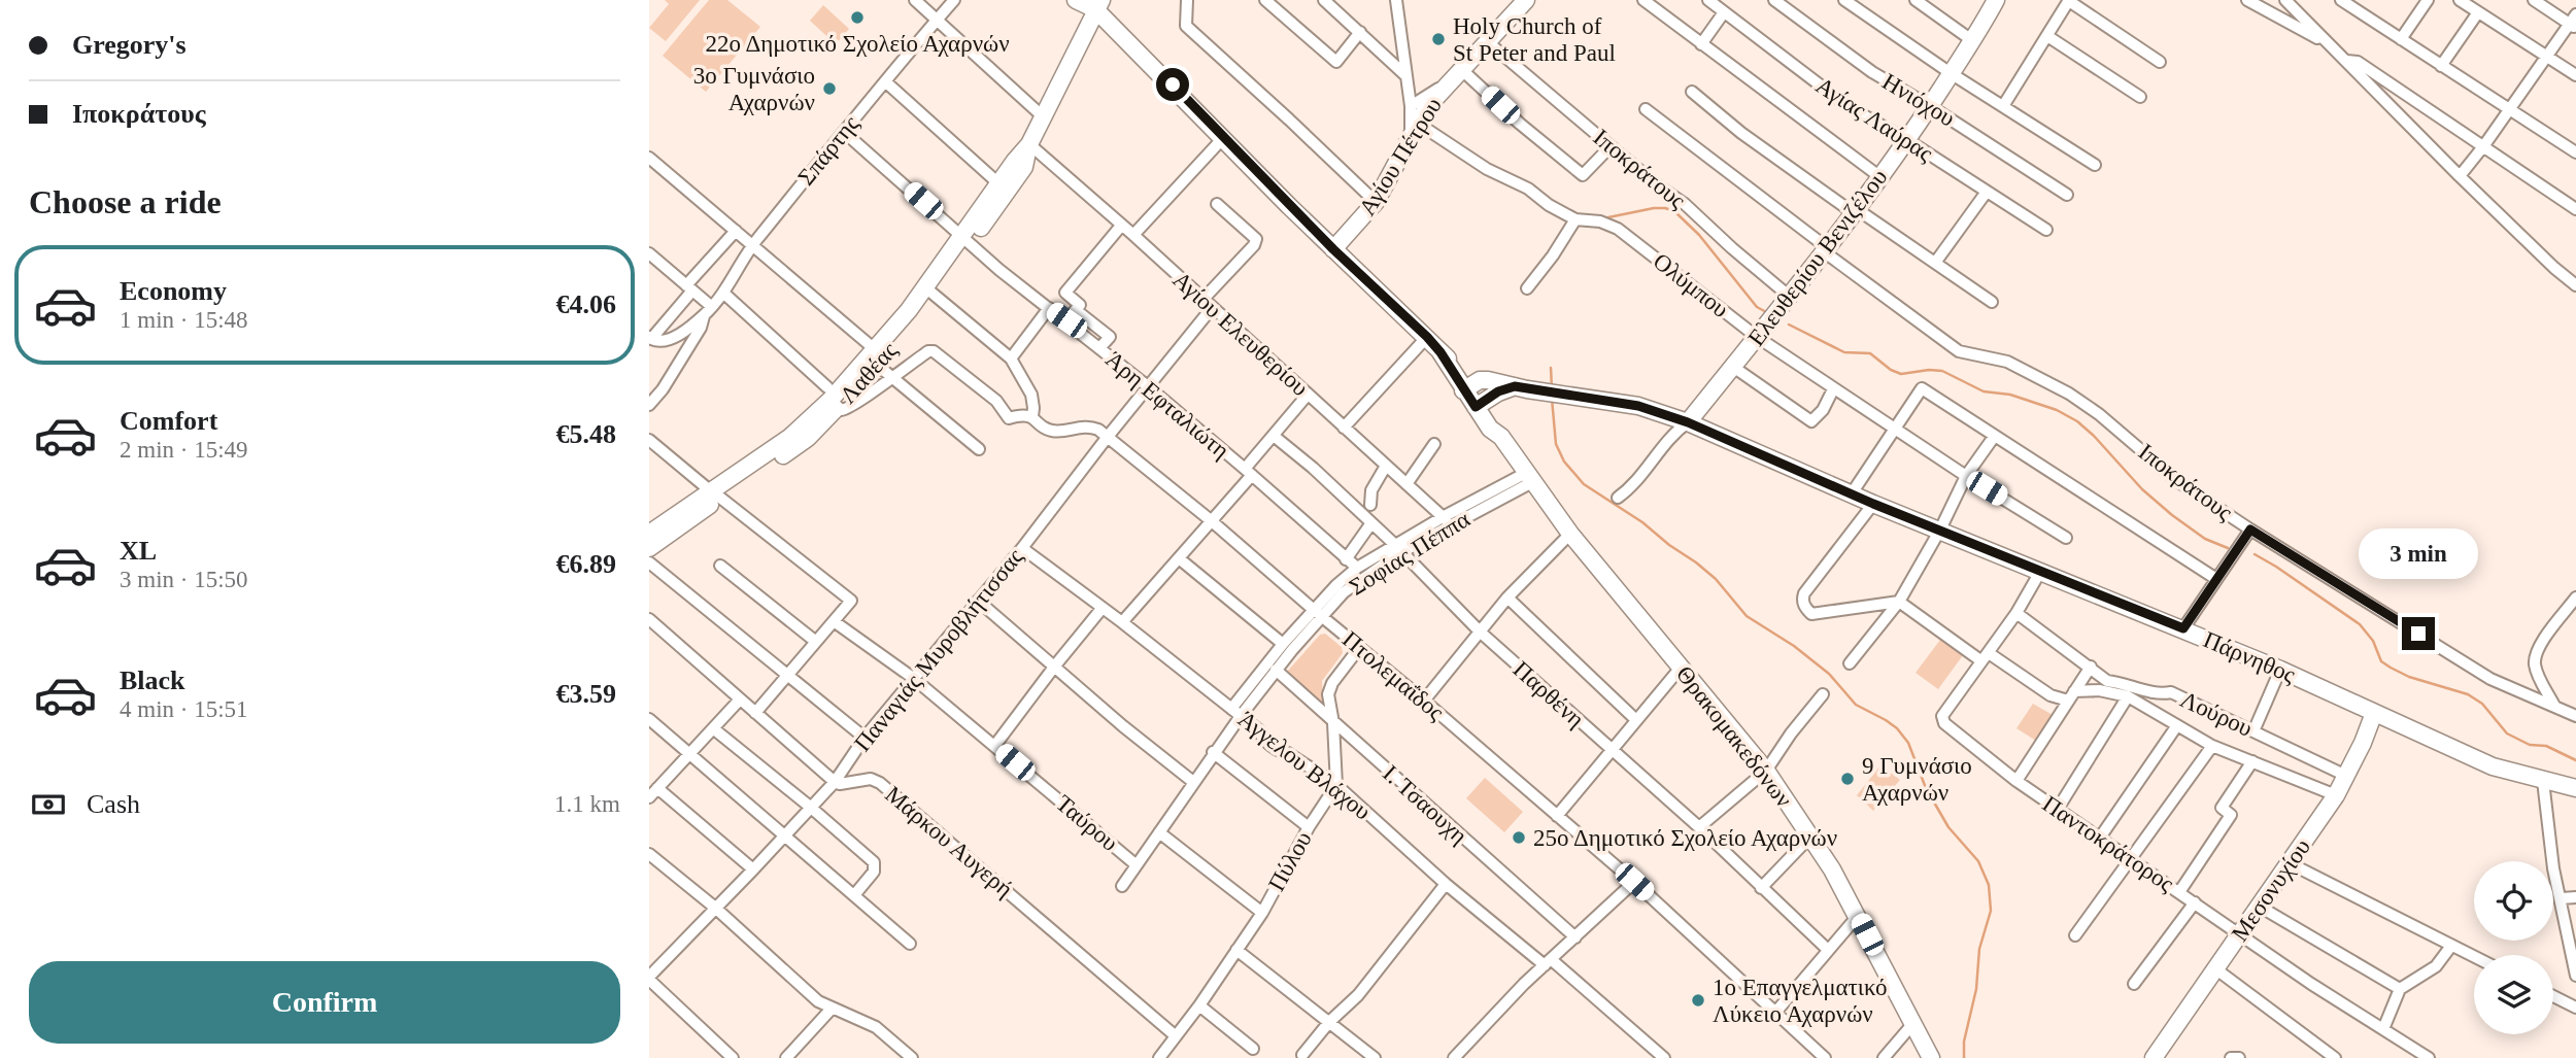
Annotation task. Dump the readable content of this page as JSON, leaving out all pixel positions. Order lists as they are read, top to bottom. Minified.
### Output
{"streets":{"main road":["Αγίου Πέτρου","Ελευθερίου Βενιζέλου","Λαθέας","Πάρνηθος","Θρακομακεδόνων","Μεσονυχίου"],"street":["Ηνιόχου","Αγίας Λαύρας","Σπάρτης","Ιποκράτους","Ολύμπου","Αγίου Ελευθερίου","Άρη Εφταλιώτη","Σοφίας Πέππα","Παναγιάς Μυροβλήτισσας","Πτολεμαΐδος","Παρθένη","Λούρου","Άγγελου Βλάχου","Ι. Τσαουχη","Ταύρου","Μάρκου Αυγερή","Παντοκράτορος","Πύλου"]},"crossings":[["Ηνιόχου","Ελευθερίου Βενιζέλου"],["Αγίας Λαύρας","Ελευθερίου Βενιζέλου"],["Σπάρτης","Άρη Εφταλιώτη"],["Αγίου Πέτρου","Ιποκράτους"],["Αγίου Πέτρου","Ολύμπου"],["Ιποκράτους","Ελευθερίου Βενιζέλου"],["Ελευθερίου Βενιζέλου","Ολύμπου"],["Ελευθερίου Βενιζέλου","Πάρνηθος"],["Αγίου Ελευθερίου","Λαθέας"],["Αγίου Ελευθερίου","Σοφίας Πέππα"],["Αγίου Ελευθερίου","Παναγιάς Μυροβλήτισσας"],["Λαθέας","Άρη Εφταλιώτη"],["Άρη Εφταλιώτη","Σοφίας Πέππα"],["Άρη Εφταλιώτη","Παναγιάς Μυροβλήτισσας"],["Σοφίας Πέππα","Πτολεμαΐδος"],["Σοφίας Πέππα","Παρθένη"],["Σοφίας Πέππα","Θρακομακεδόνων"],["Σοφίας Πέππα","Άγγελου Βλάχου"],["Σοφίας Πέππα","Ι. Τσαουχη"],["Σοφίας Πέππα","Ταύρου"],["Παναγιάς Μυροβλήτισσας","Πτολεμαΐδος"],["Παναγιάς Μυροβλήτισσας","Άγγελου Βλάχου"],["Παναγιάς Μυροβλήτισσας","Ταύρου"],["Παναγιάς Μυροβλήτισσας","Μάρκου Αυγερή"],["Πάρνηθος","Παντοκράτορος"],["Πάρνηθος","Μεσονυχίου"],["Λούρου","Παντοκράτορος"],["Λούρου","Μεσονυχίου"],["Άγγελου Βλάχου","Πύλου"],["Μάρκου Αυγερή","Πύλου"],["Παντοκράτορος","Μεσονυχίου"]],"places":["22ο Δημοτικό Σχολείο Αχαρνών","Holy Church of St Peter and Paul","3ο Γυμνάσιο Αχαρνών","9 Γυμνάσιο Αχαρνών","25ο Δημοτικό Σχολείο Αχαρνών","1ο Επαγγελματικό Λύκειο Αχαρνών"],"page":{"banner":["Gregory's","Ιποκράτους"],"heading":"Choose a ride","list":[{"name":"Economy","note":"1 min · 15:48","value":"€4.06"},{"name":"Comfort","note":"2 min · 15:49","value":"€5.48"},{"name":"XL","note":"3 min · 15:50","value":"€6.89"},{"name":"Black","note":"4 min · 15:51","value":"€3.59"}],"bubble":"3 min","pay":["Cash","1.1 km"],"buttons":"Confirm"}}
